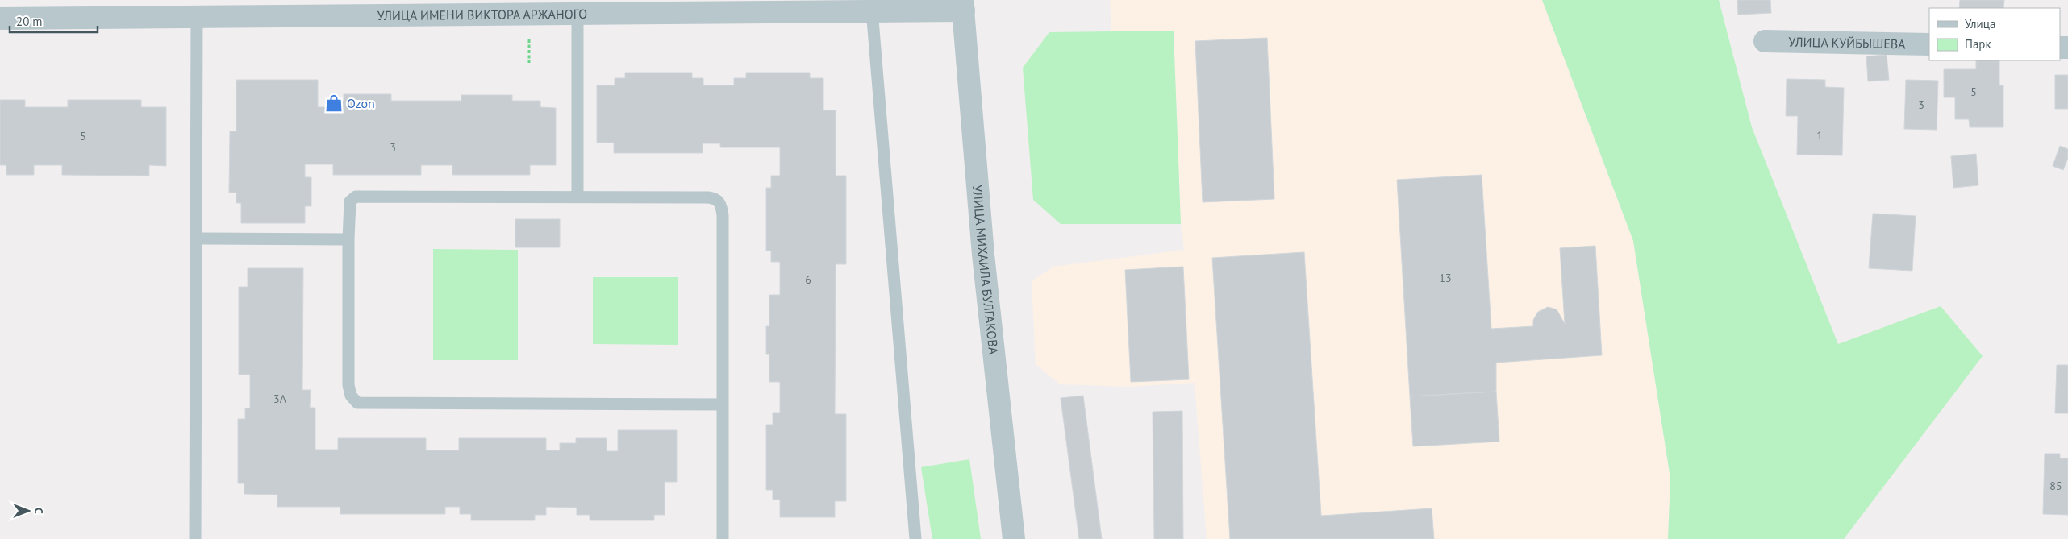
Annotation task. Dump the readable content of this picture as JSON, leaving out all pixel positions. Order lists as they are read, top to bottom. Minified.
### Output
{"streets":{"street":["УЛИЦА ИМЕНИ ВИКТОРА АРЖАНОГО","УЛИЦА КУЙБЫШЕВА","УЛИЦА МИХАИЛА БУЛГАКОВА"]},"crossings":[["УЛИЦА ИМЕНИ ВИКТОРА АРЖАНОГО","УЛИЦА МИХАИЛА БУЛГАКОВА"]],"places":{"shop":["Ozon"]},"house_numbers":["5","3","1","5","3","13","6","3А","85"],"legend":["Улица","Парк"],"scale_bar":"20 m","north":"right"}
